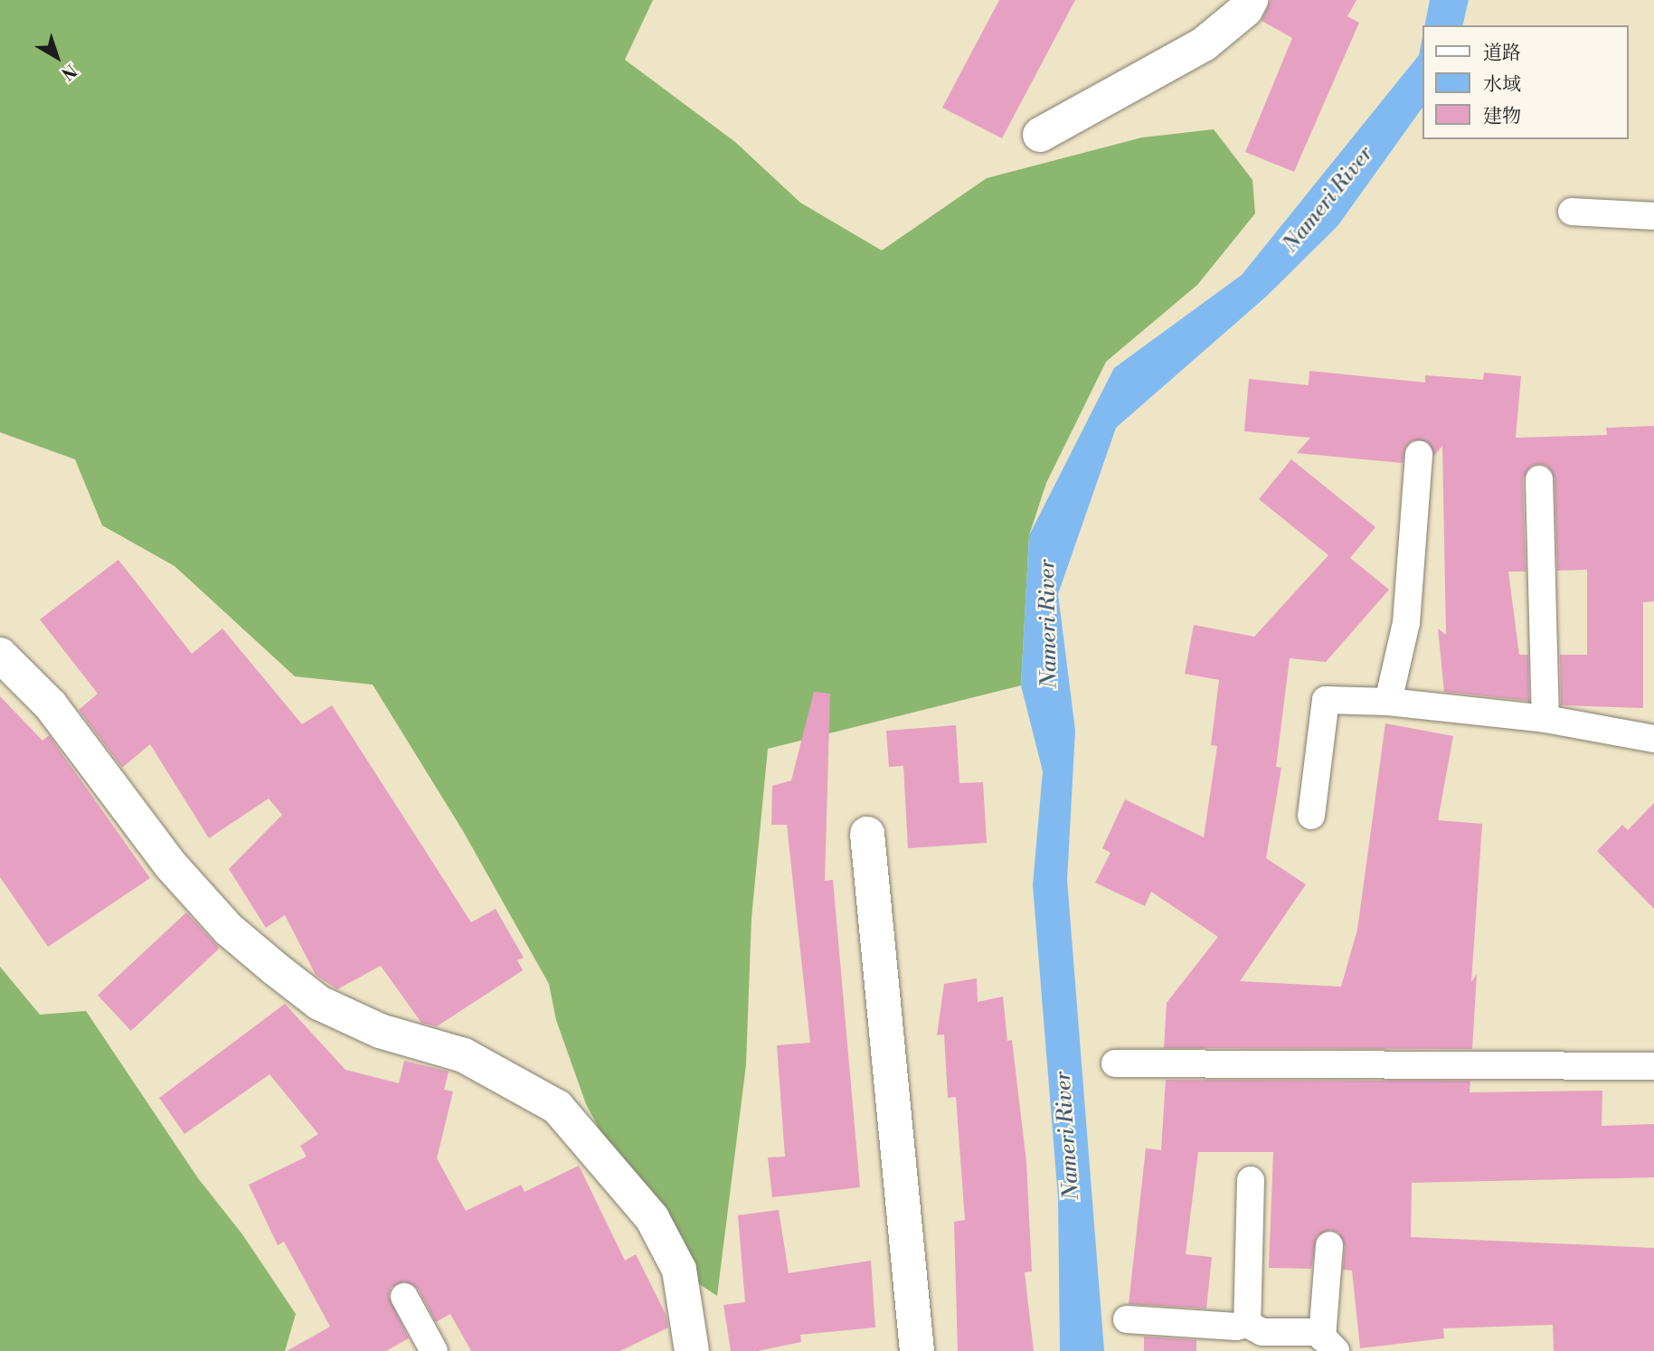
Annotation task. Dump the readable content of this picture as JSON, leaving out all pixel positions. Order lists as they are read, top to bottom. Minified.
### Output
{"water":["Nameri River"],"legend":["道路","水域","建物"],"north":"bottom right"}
